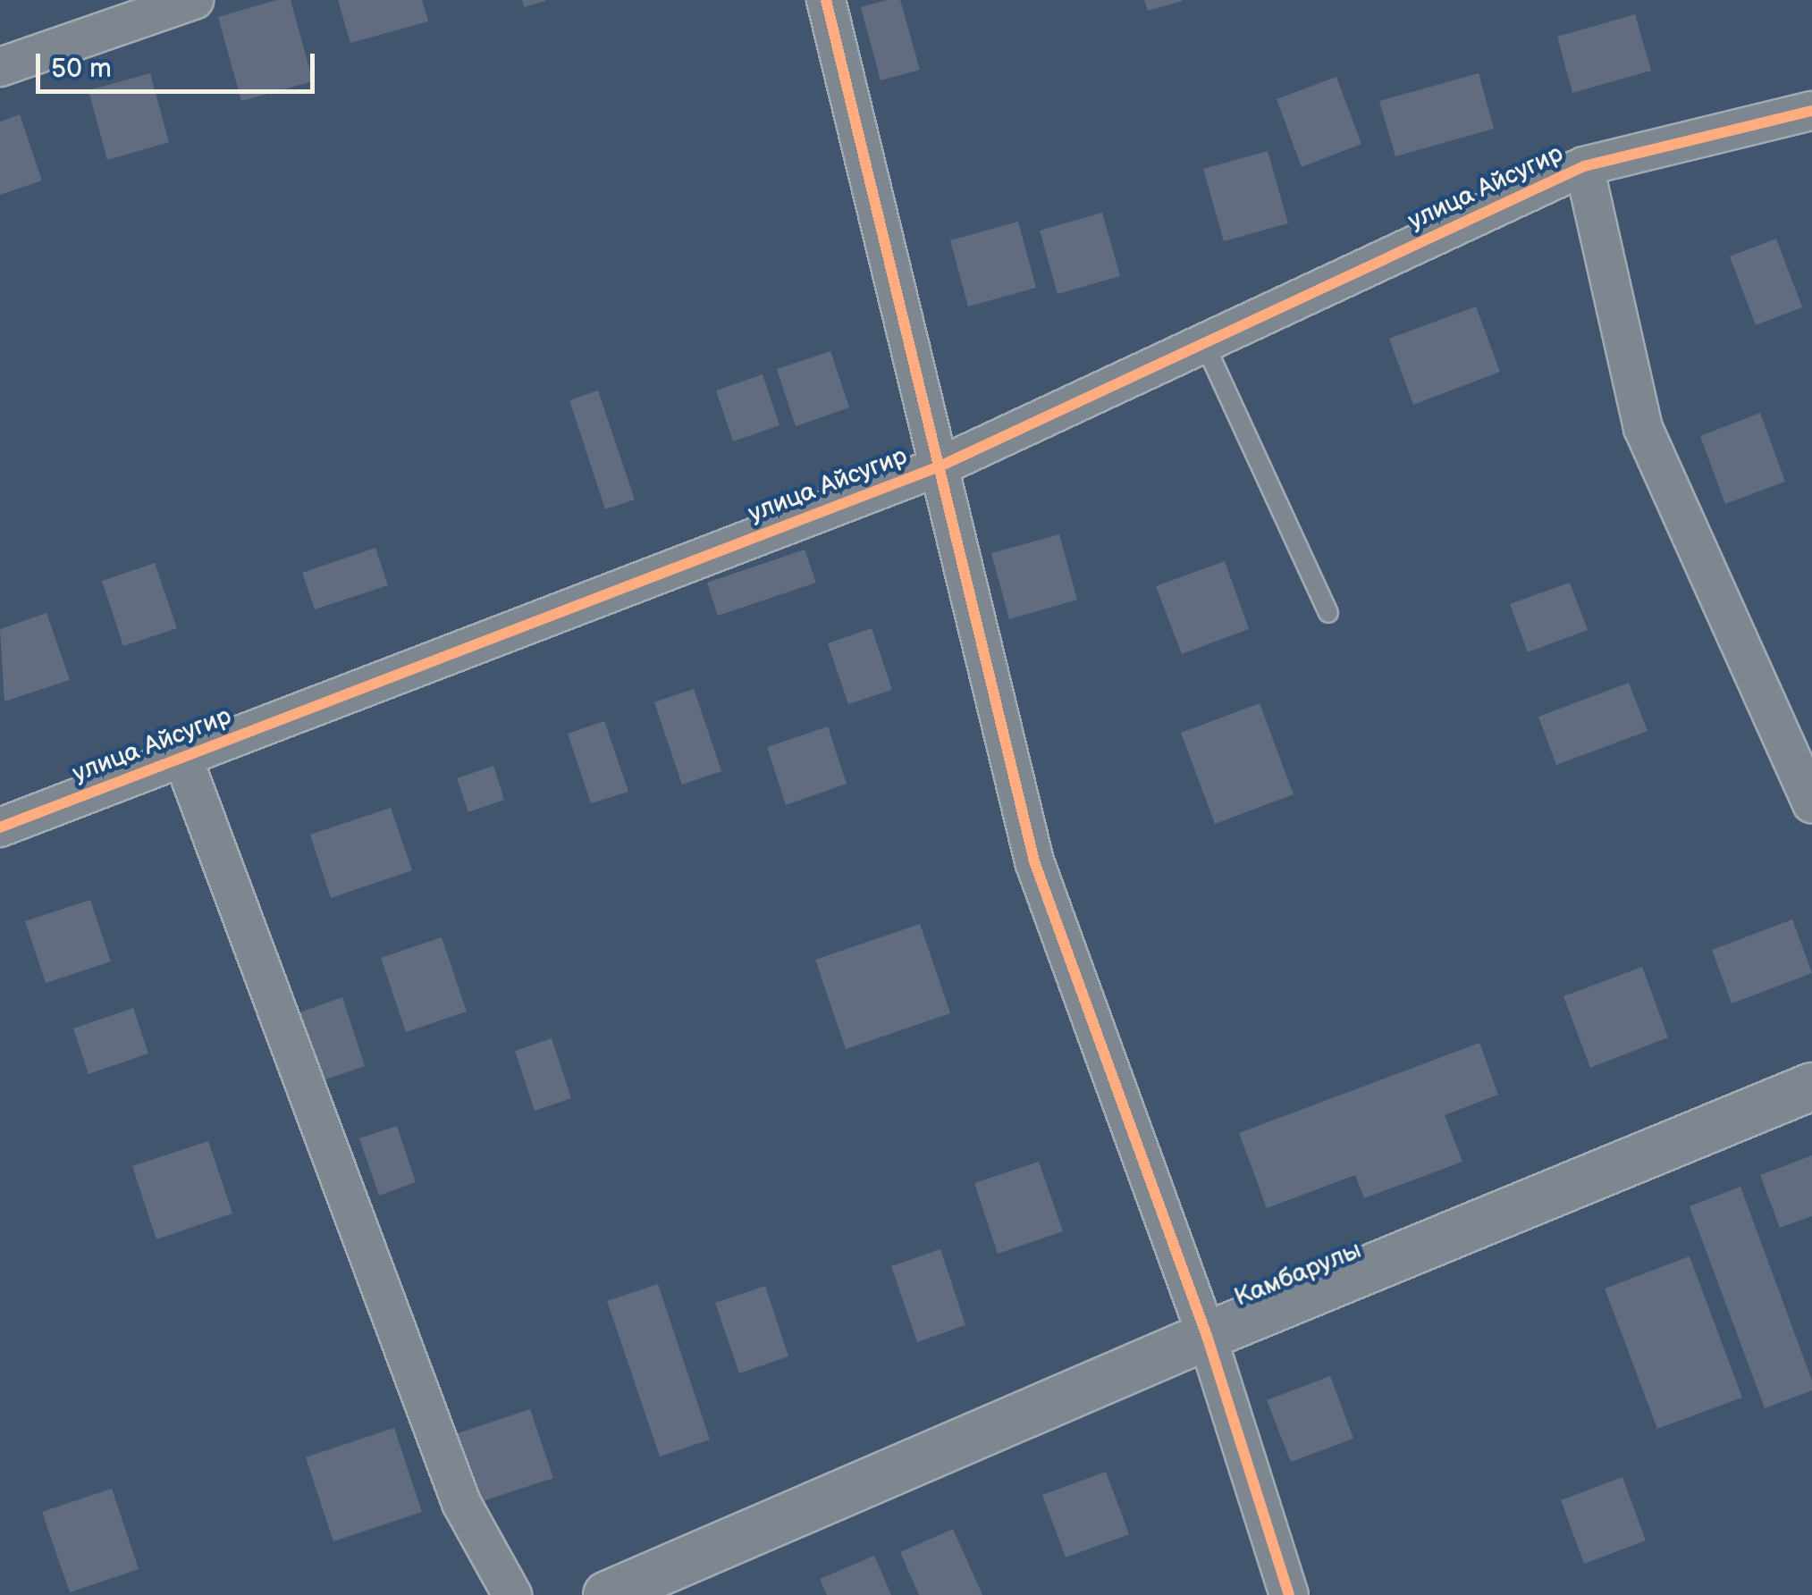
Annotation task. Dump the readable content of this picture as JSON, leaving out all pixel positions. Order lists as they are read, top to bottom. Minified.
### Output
{"streets":{"street":["улица Айсугир","Камбарулы"]},"scale_bar":"50 m"}
